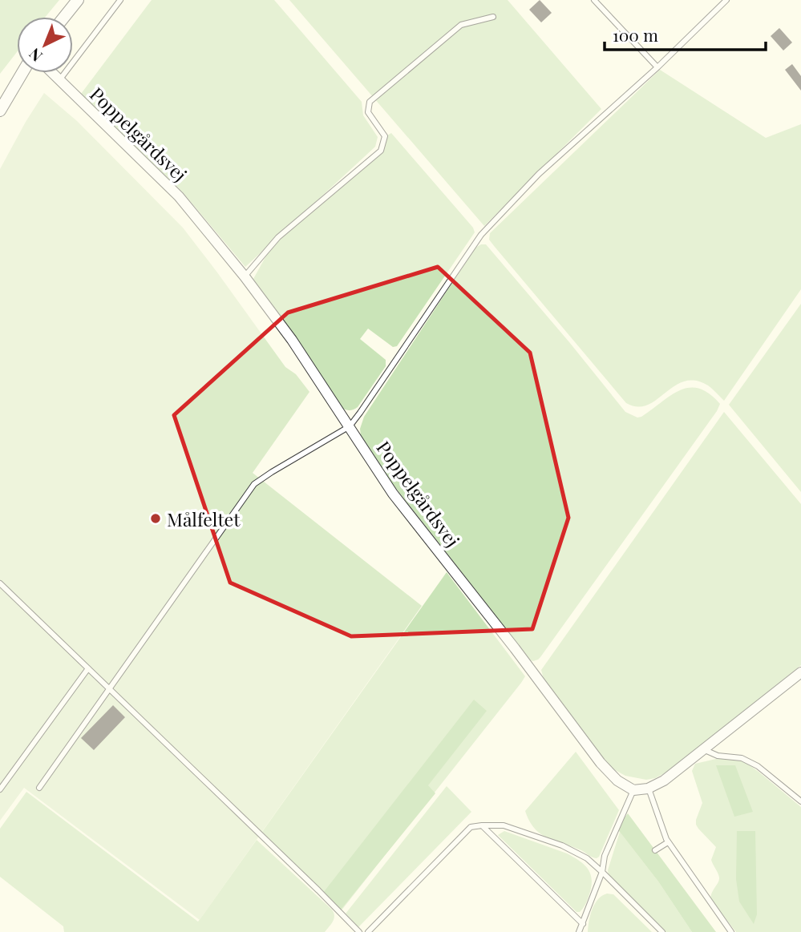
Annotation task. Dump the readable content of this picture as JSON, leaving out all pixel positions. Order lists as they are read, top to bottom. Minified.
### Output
{"streets":{"street":["Poppelgårdsvej"]},"places":["Målfeltet"],"scale_bar":"100 m","north":"bottom left"}
